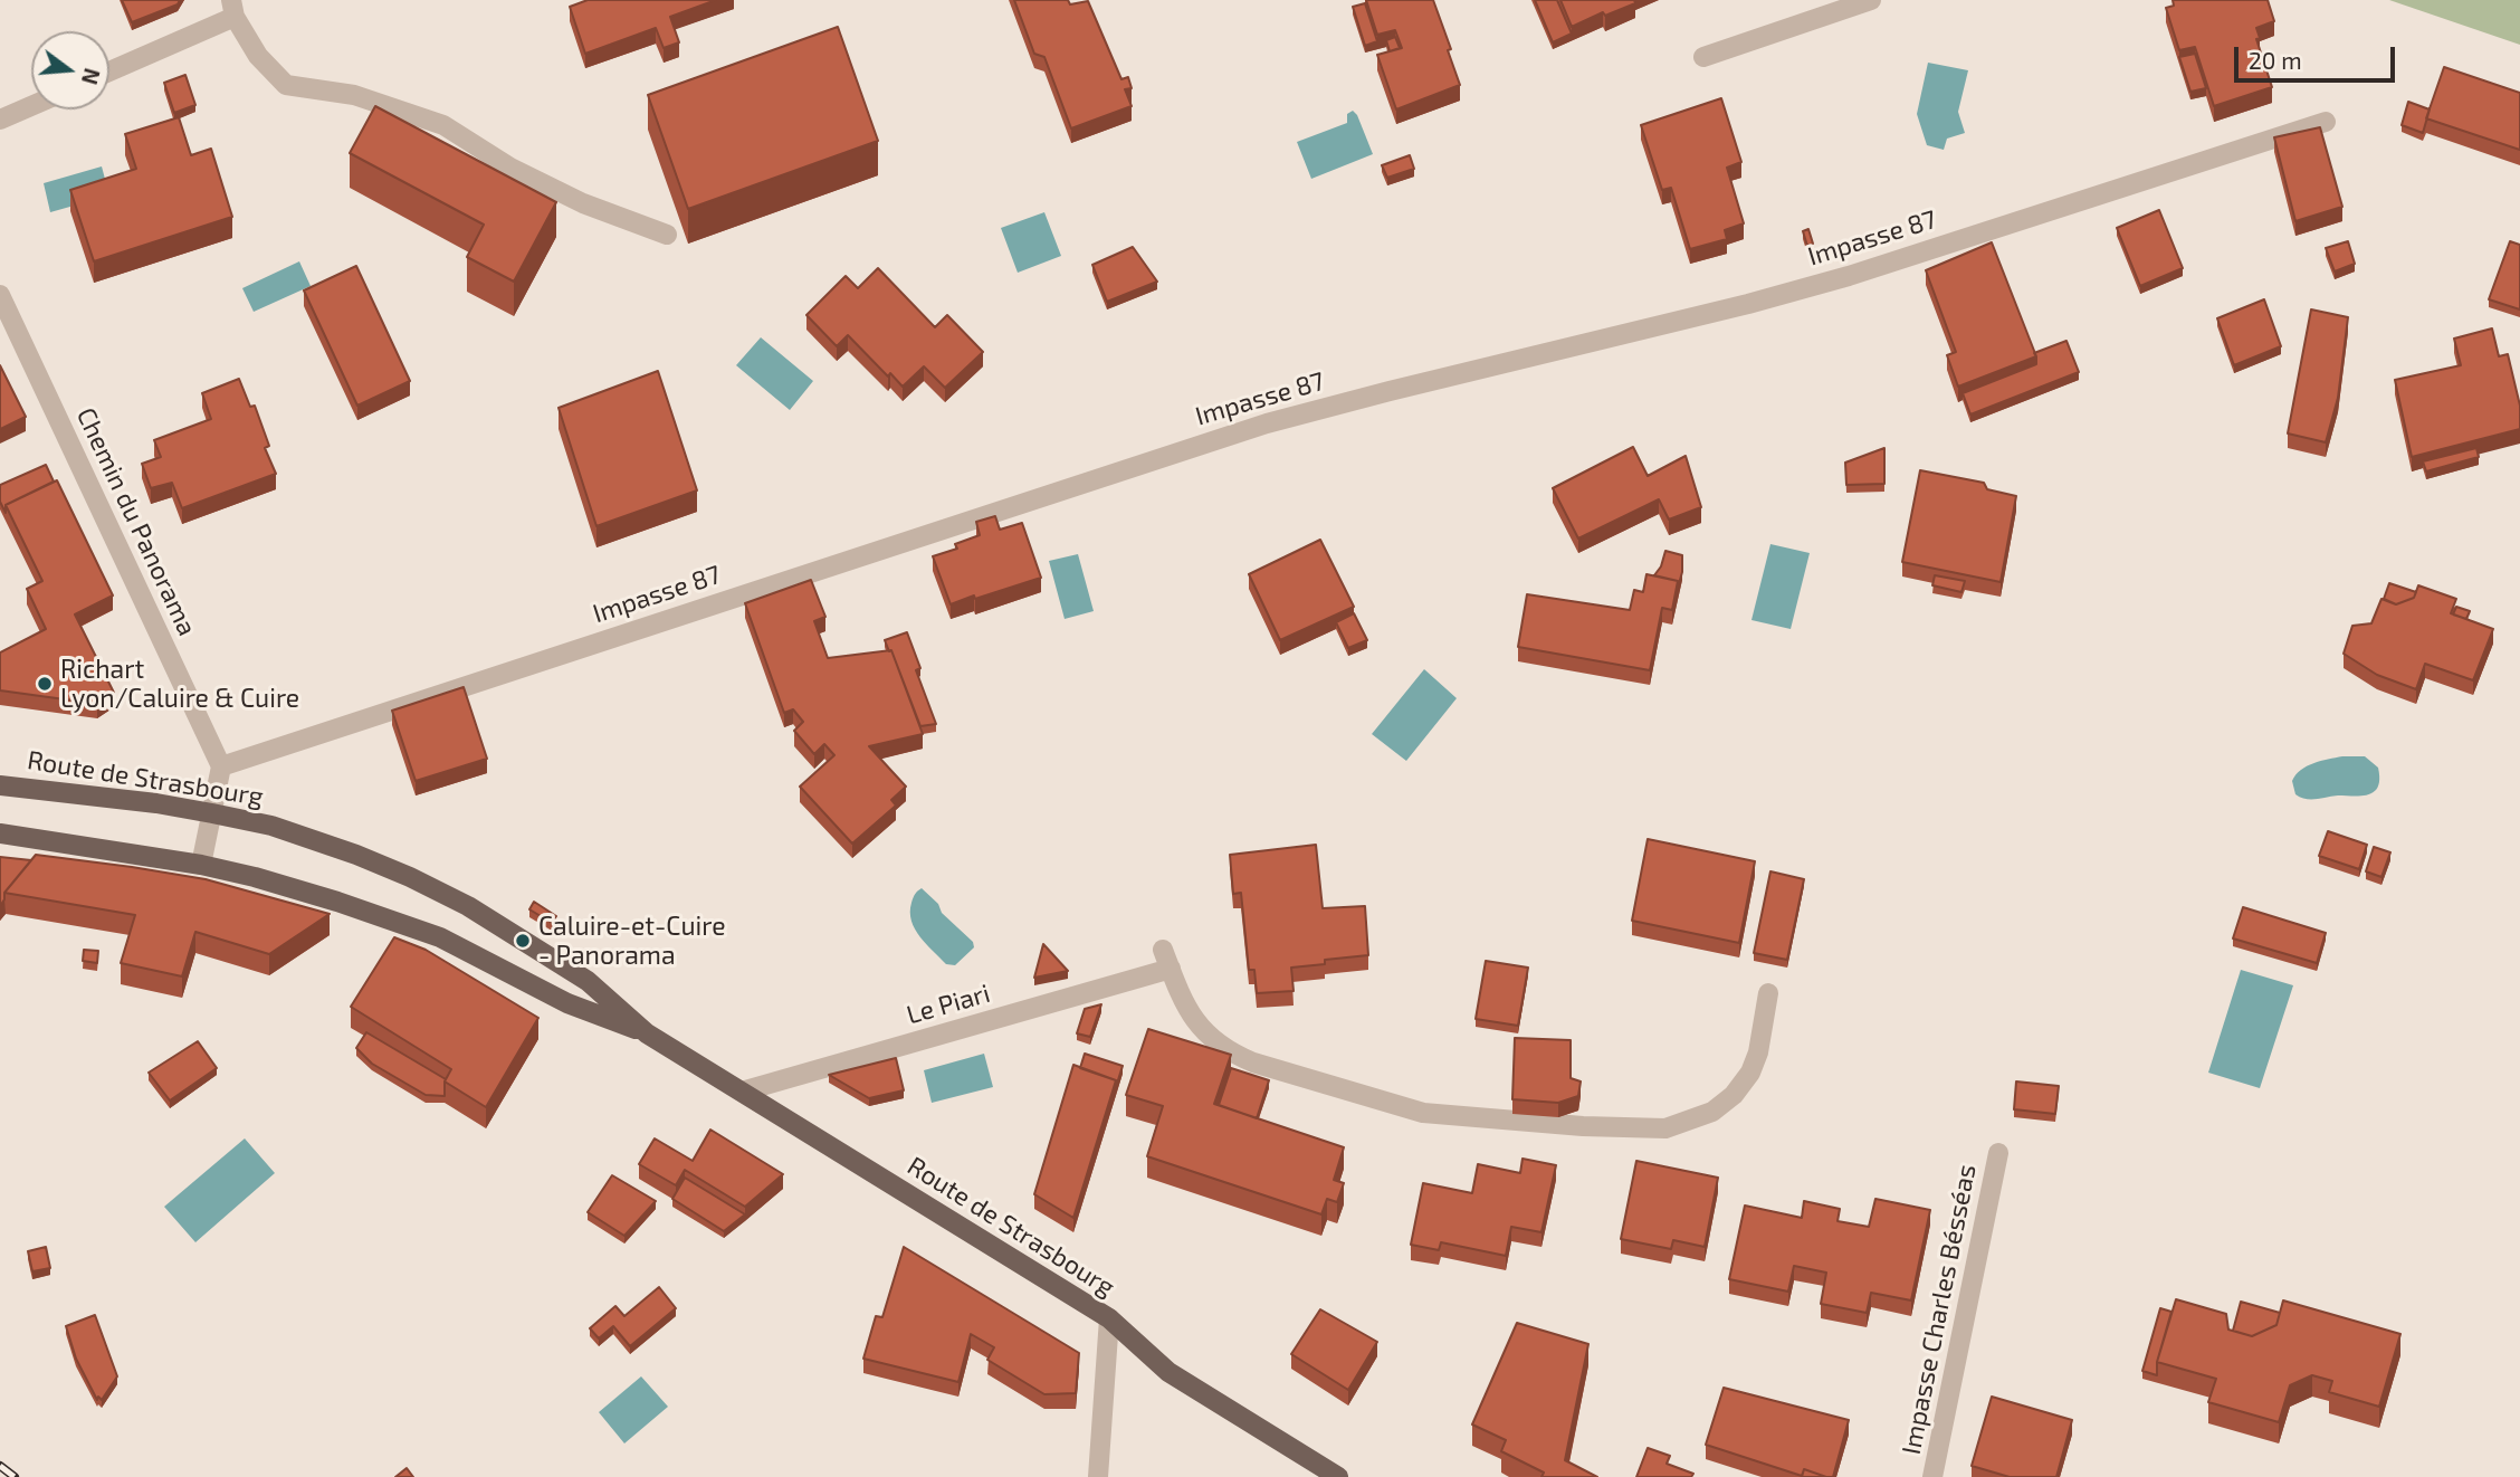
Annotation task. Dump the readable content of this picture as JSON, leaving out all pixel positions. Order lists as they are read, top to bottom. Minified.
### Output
{"streets":{"main road":["Route de Strasbourg"],"street":["Impasse 87","Chemin du Panorama","Le Piari","Impasse Charles Bésséas"]},"crossings":[["Impasse 87","Chemin du Panorama"],["Route de Strasbourg","Le Piari"]],"places":["Richart Lyon/Caluire & Cuire","Caluire-et-Cuire - Panorama"],"scale_bar":"20 m","north":"right"}
